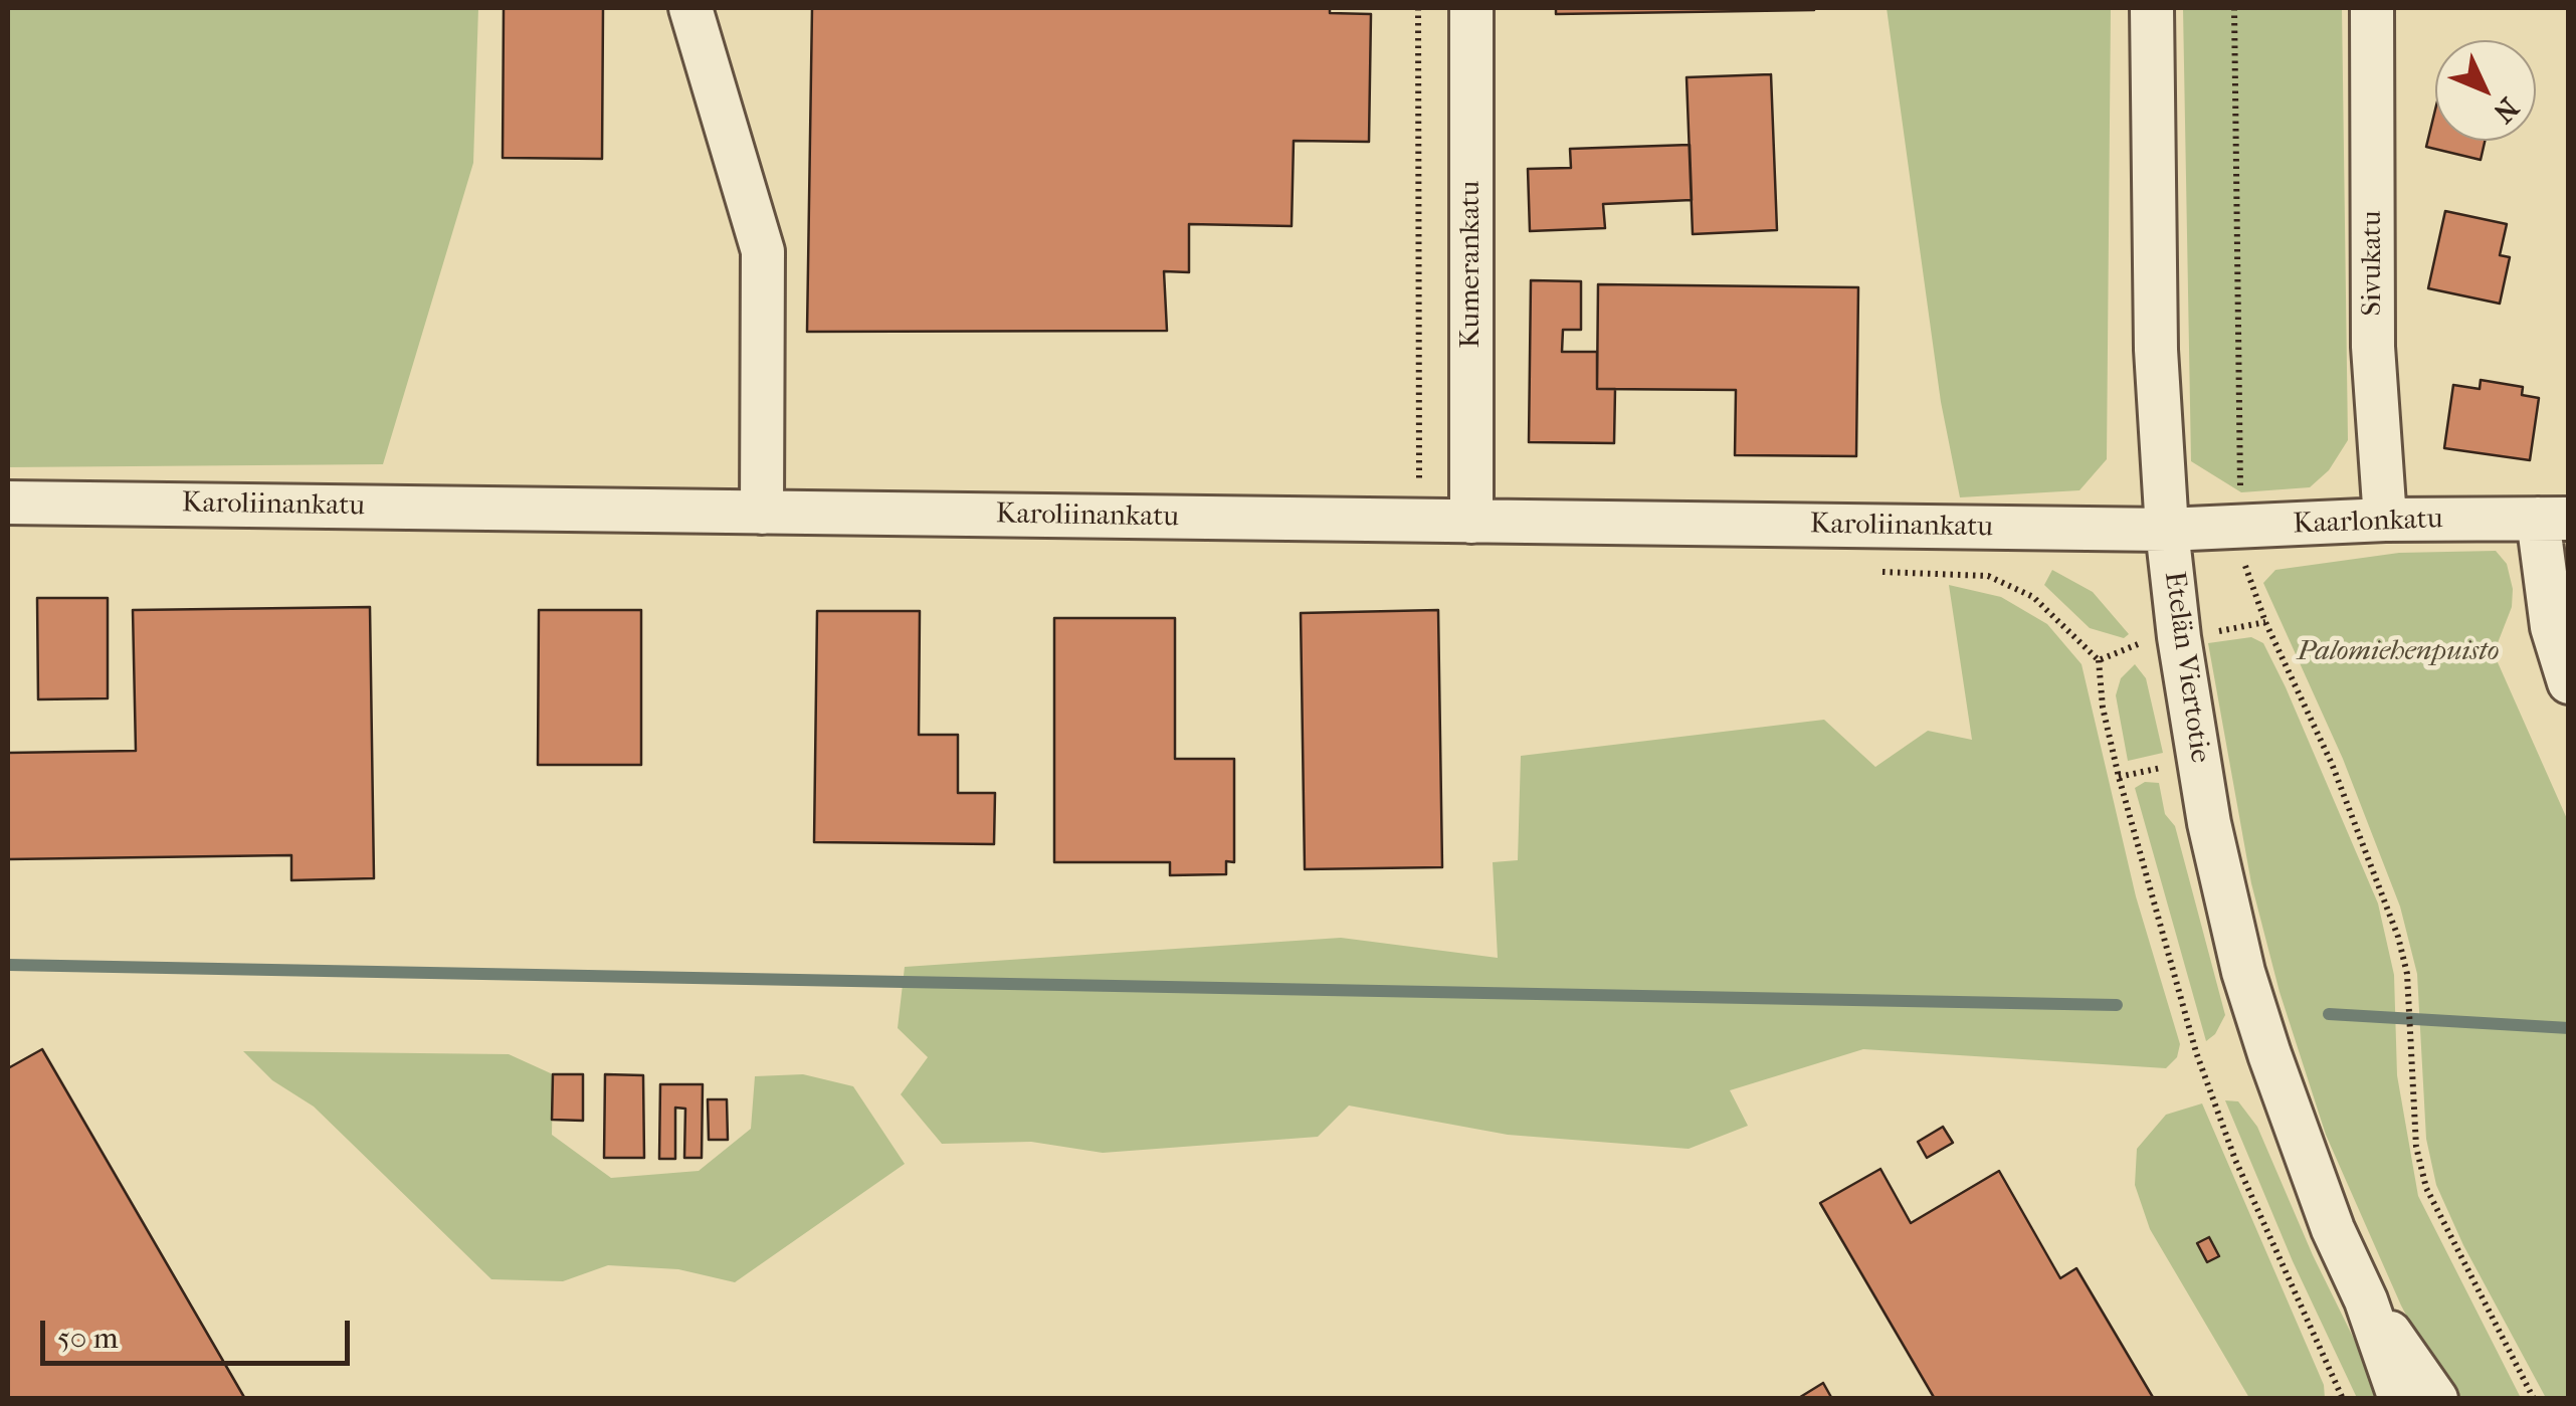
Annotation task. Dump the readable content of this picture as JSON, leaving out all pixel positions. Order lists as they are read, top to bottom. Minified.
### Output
{"streets":{"street":["Sivukatu","Kumerankatu","Karoliinankatu","Kaarlonkatu","Etelän Viertotie"]},"crossings":[["Sivukatu","Kaarlonkatu"],["Kumerankatu","Karoliinankatu"],["Karoliinankatu","Kaarlonkatu"],["Karoliinankatu","Etelän Viertotie"],["Kaarlonkatu","Etelän Viertotie"]],"parks":["Palomiehenpuisto"],"scale_bar":"50 m","north":"bottom right"}
